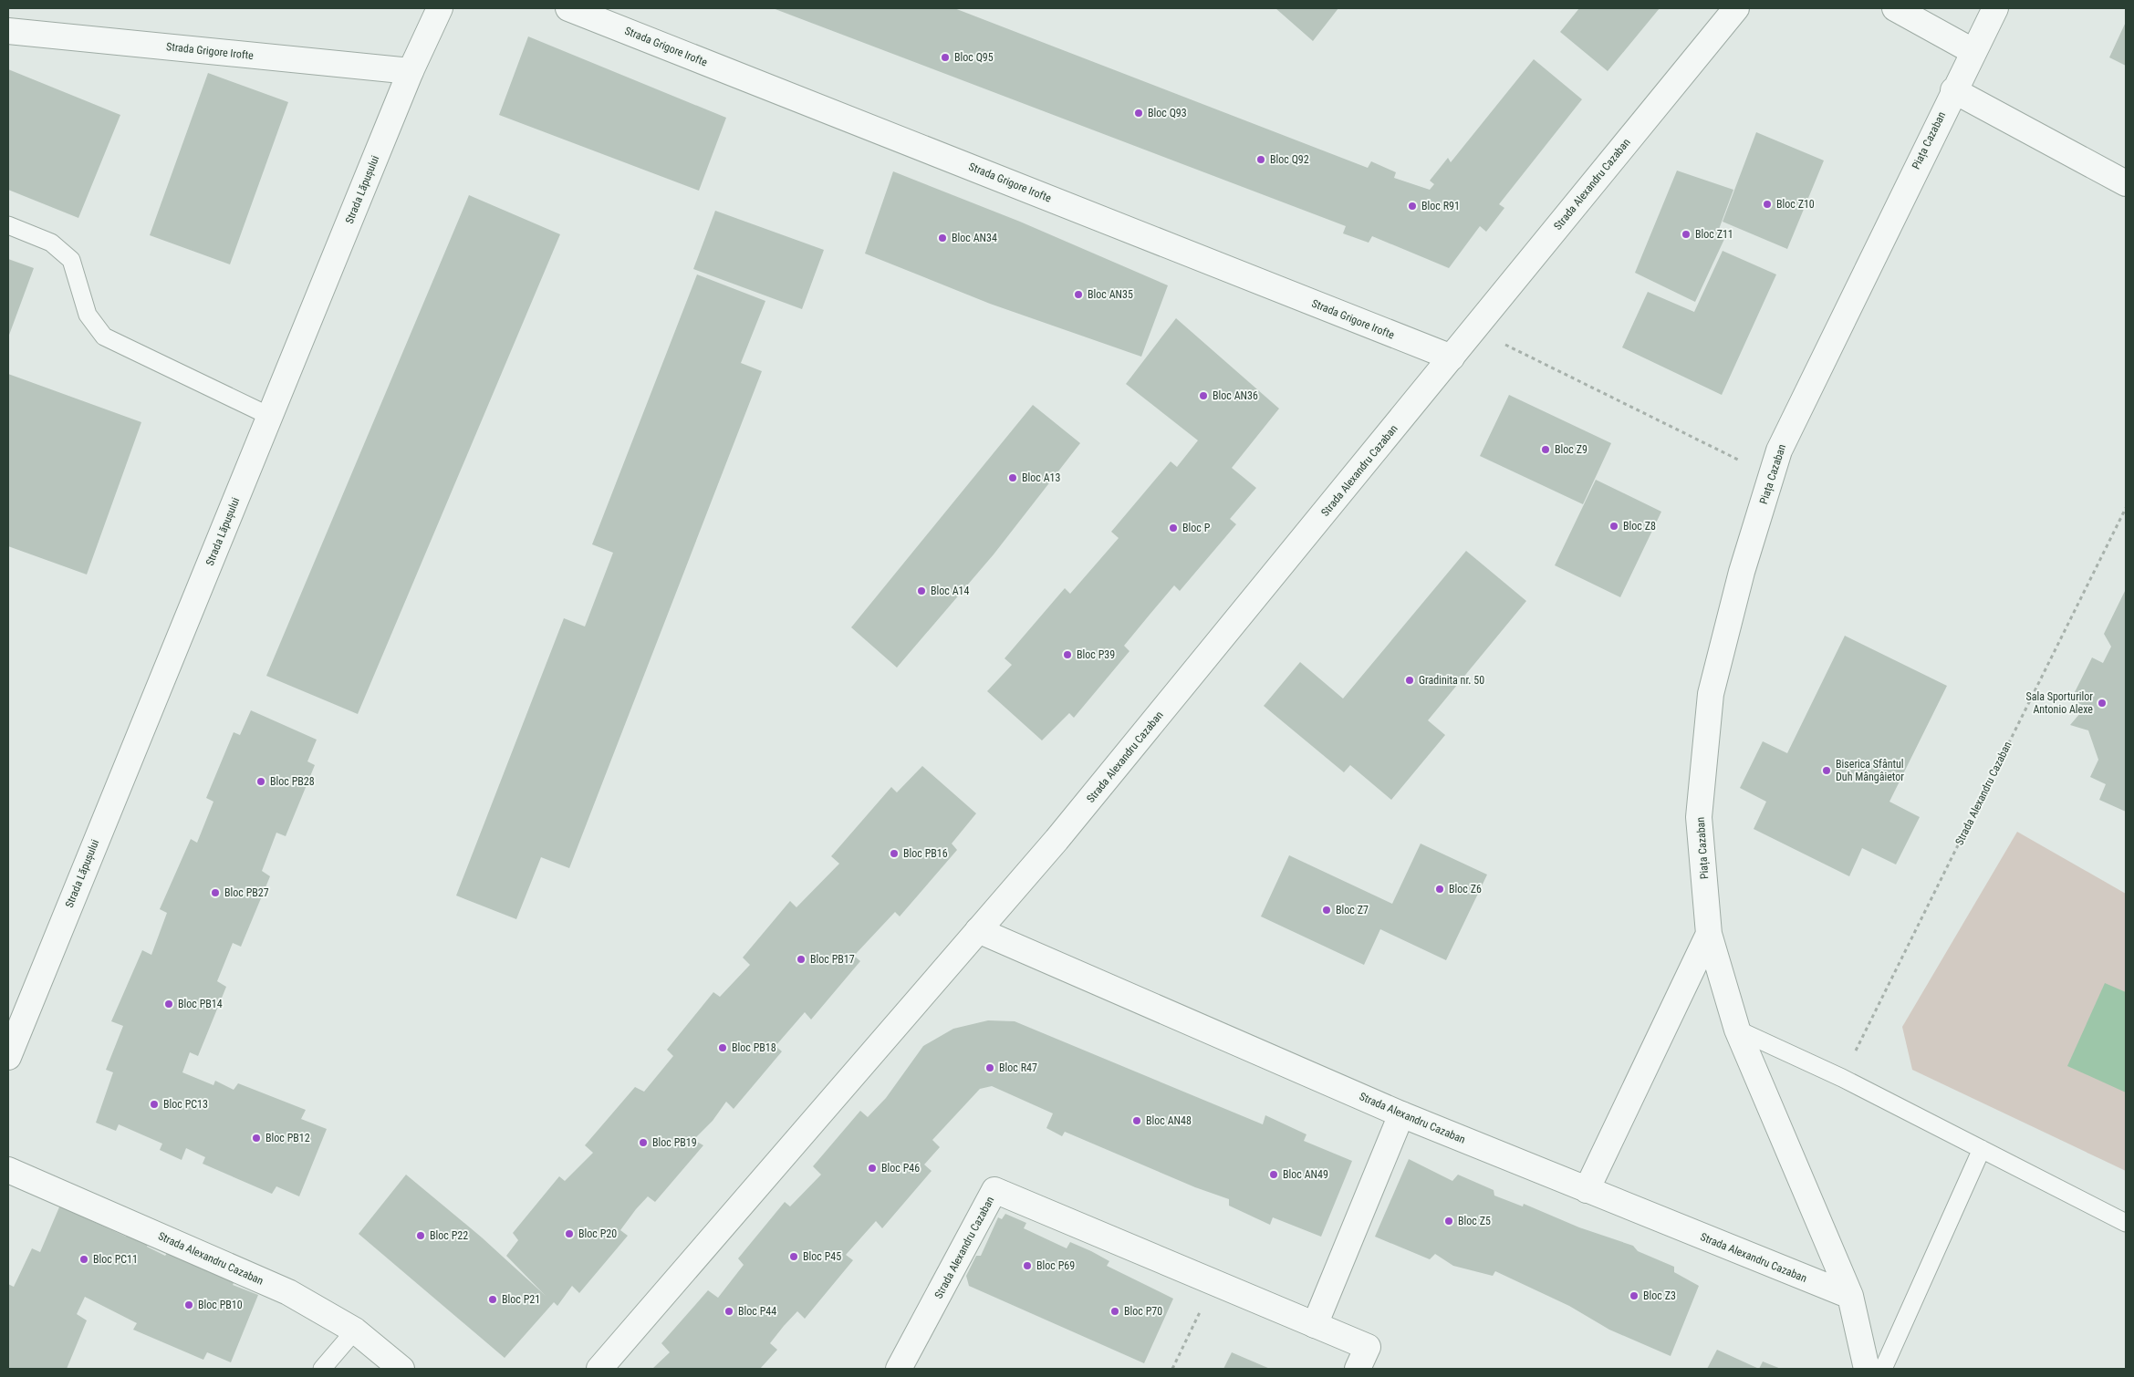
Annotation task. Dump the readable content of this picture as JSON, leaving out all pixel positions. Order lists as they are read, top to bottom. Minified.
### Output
{"streets":{"street":["Strada Grigore Irofte","Piața Cazaban","Strada Alexandru Cazaban","Strada Lăpușului"]},"crossings":[["Strada Grigore Irofte","Strada Alexandru Cazaban"],["Strada Grigore Irofte","Strada Lăpușului"]],"places":["Bloc Q95","Bloc Q93","Bloc Q92","Bloc Z10","Bloc R91","Bloc Z11","Bloc AN34","Bloc AN35","Bloc AN36","Bloc Z9","Bloc A13","Bloc Z8","Bloc P","Bloc A14","Bloc P39","Gradinita nr. 50","Sala Sporturilor Antonio Alexe","Biserica Sfântul Duh Mângâietor","Bloc PB28","Bloc PB16","Bloc Z6","Bloc PB27","Bloc Z7","Bloc PB17","Bloc PB14","Bloc PB18","Bloc R47","Bloc PC13","Bloc AN48","Bloc PB12","Bloc PB19","Bloc P46","Bloc AN49","Bloc Z5","Bloc P20","Bloc P22","Bloc P45","Bloc PC11","Bloc P69","Bloc Z3","Bloc P21","Bloc PB10","Bloc P44","Bloc P70"]}
